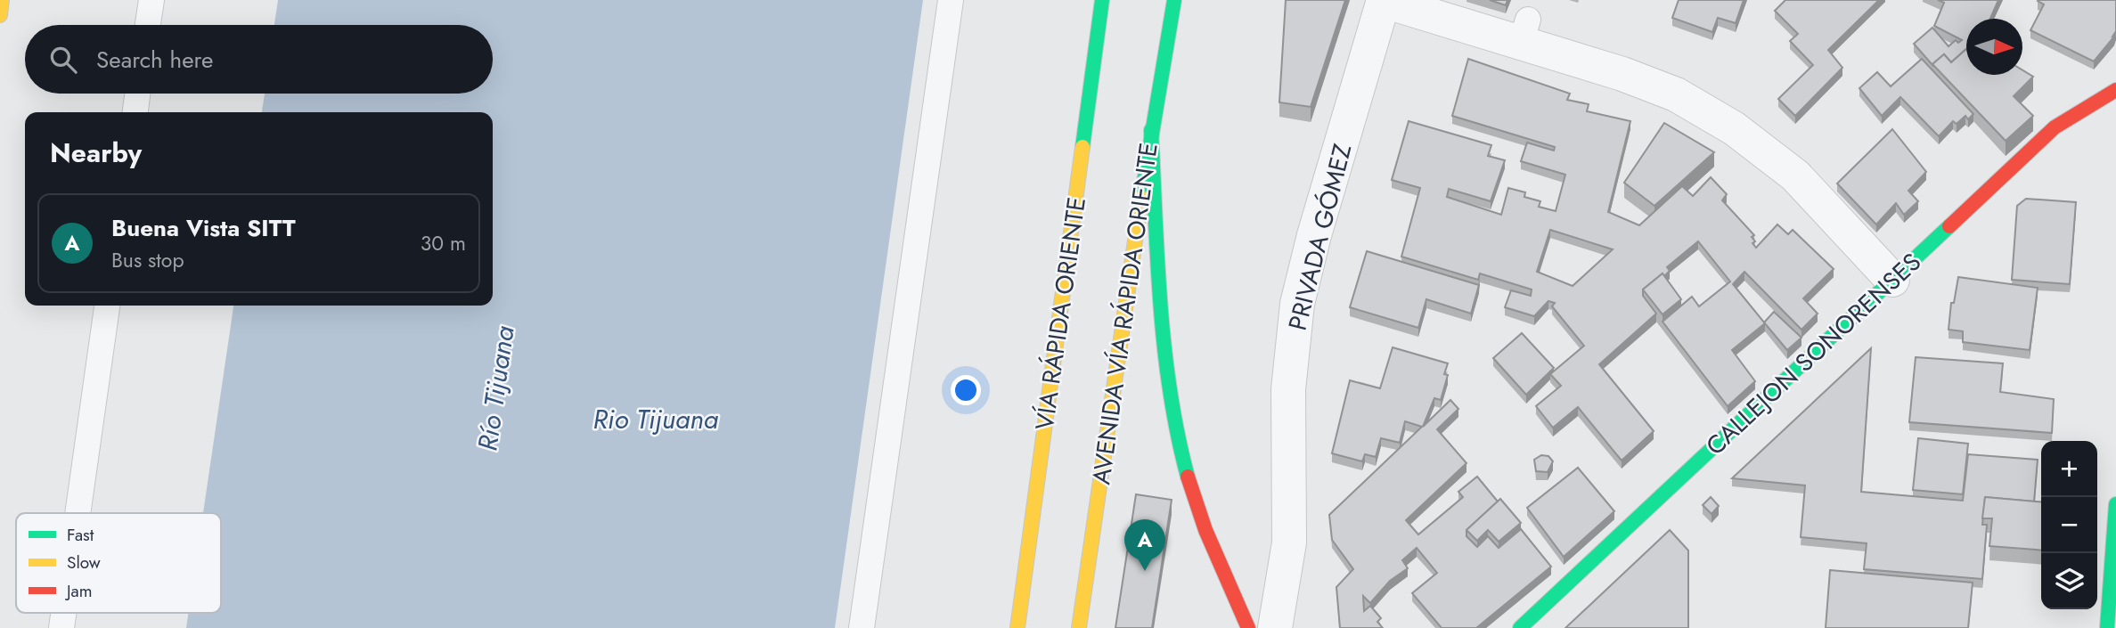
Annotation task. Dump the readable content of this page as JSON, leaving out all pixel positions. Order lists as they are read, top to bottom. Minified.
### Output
{"streets":{"main road":["VÍA RÁPIDA ORIENTE","AVENIDA VÍA RÁPIDA ORIENTE","CALLEJON SONORENSES"],"street":["PRIVADA GÓMEZ"]},"crossings":[["PRIVADA GÓMEZ","CALLEJON SONORENSES"]],"water":["Río Tijuana","Rio Tijuana"],"legend":["Fast","Slow","Jam"],"north":"right","page":{"search":"Search here","heading":"Nearby","list":[{"mark":"A","name":"Buena Vista SITT","note":"Bus stop","value":"30 m"}],"map_buttons":["+","−"],"pins":"A"}}
